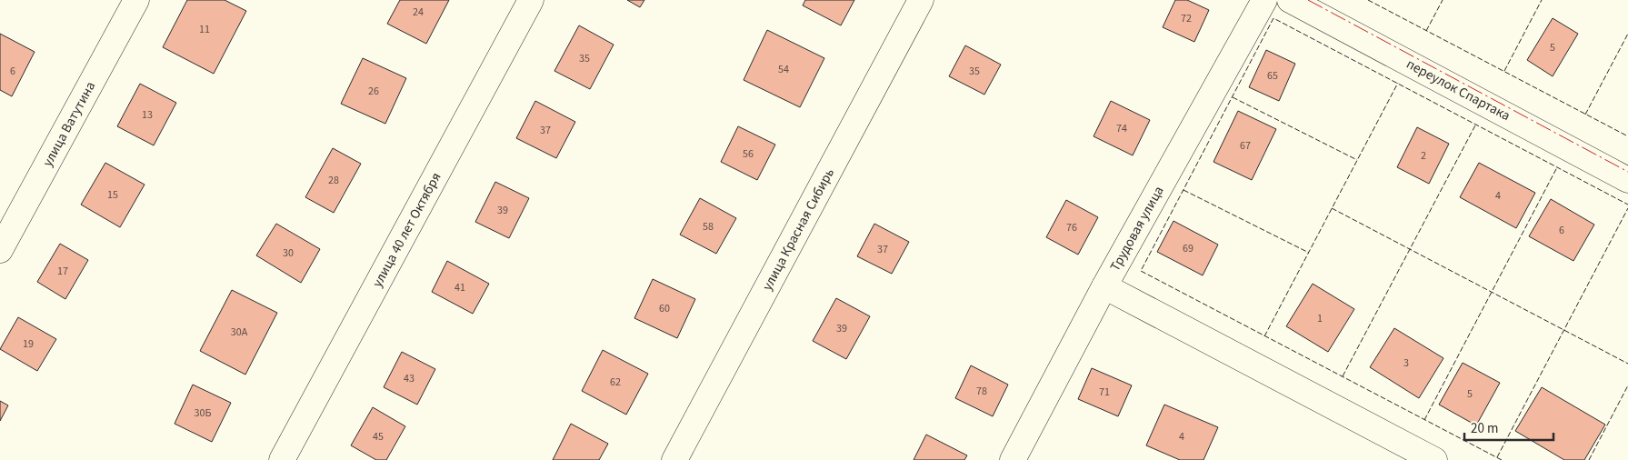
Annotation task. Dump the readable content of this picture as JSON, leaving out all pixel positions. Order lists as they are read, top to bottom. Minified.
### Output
{"streets":{"street":["переулок Спартака","улица Ватутина","Трудовая улица","улица 40 лет Октября","улица Красная Сибирь"]},"house_numbers":["24","72","11","5","35","54","6","35","65","26","13","74","37","67","56","2","28","15","4","39","58","76","6","69","37","30","17","41","60","1","39","30А","19","3","43","62","78","71","5","30Б","45","4"],"scale_bar":"20 m"}
